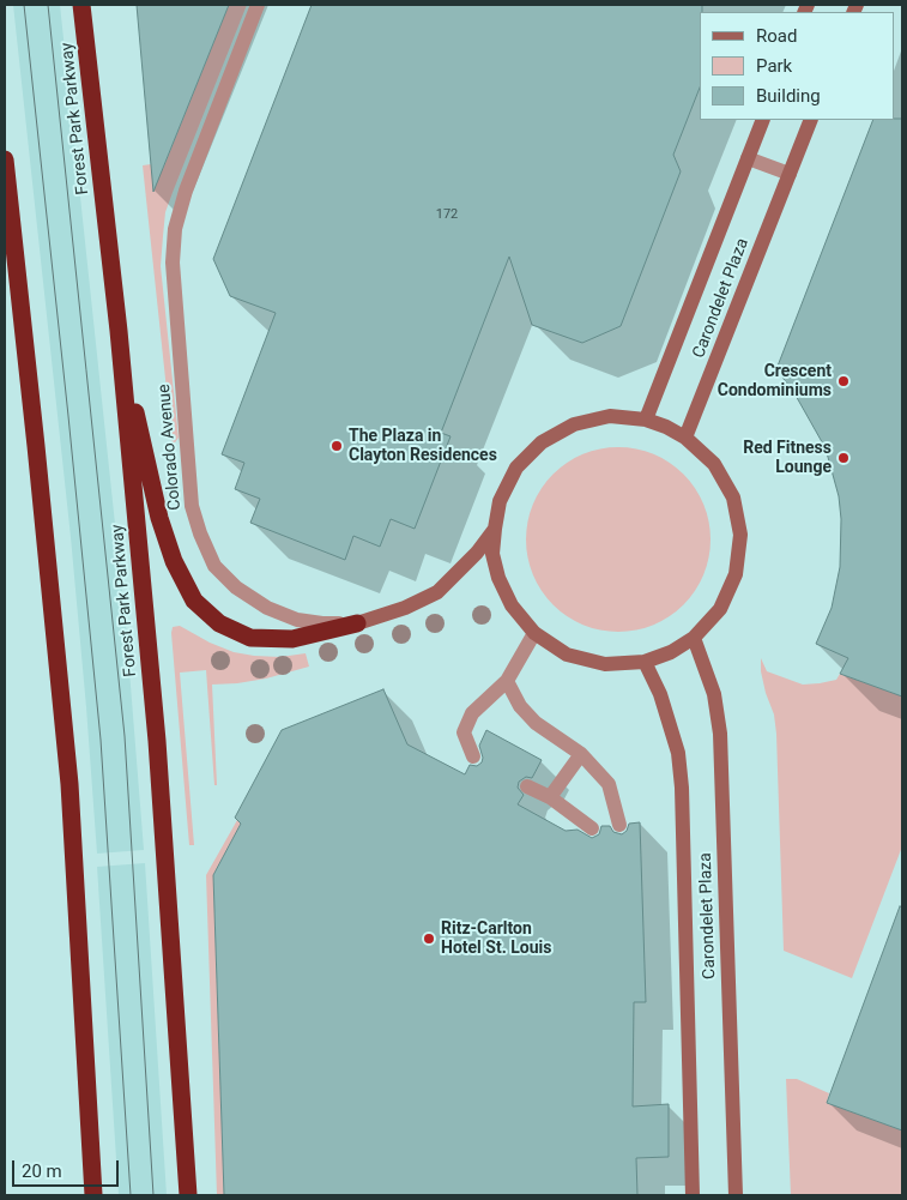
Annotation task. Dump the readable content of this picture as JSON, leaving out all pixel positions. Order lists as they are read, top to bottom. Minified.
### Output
{"streets":{"highway":["Forest Park Parkway"],"street":["Carondelet Plaza","Colorado Avenue"]},"places":["Crescent Condominiums","The Plaza in Clayton Residences","Red Fitness Lounge","Ritz-Carlton Hotel St. Louis"],"house_numbers":["172"],"legend":["Road","Park","Building"],"scale_bar":"20 m"}
